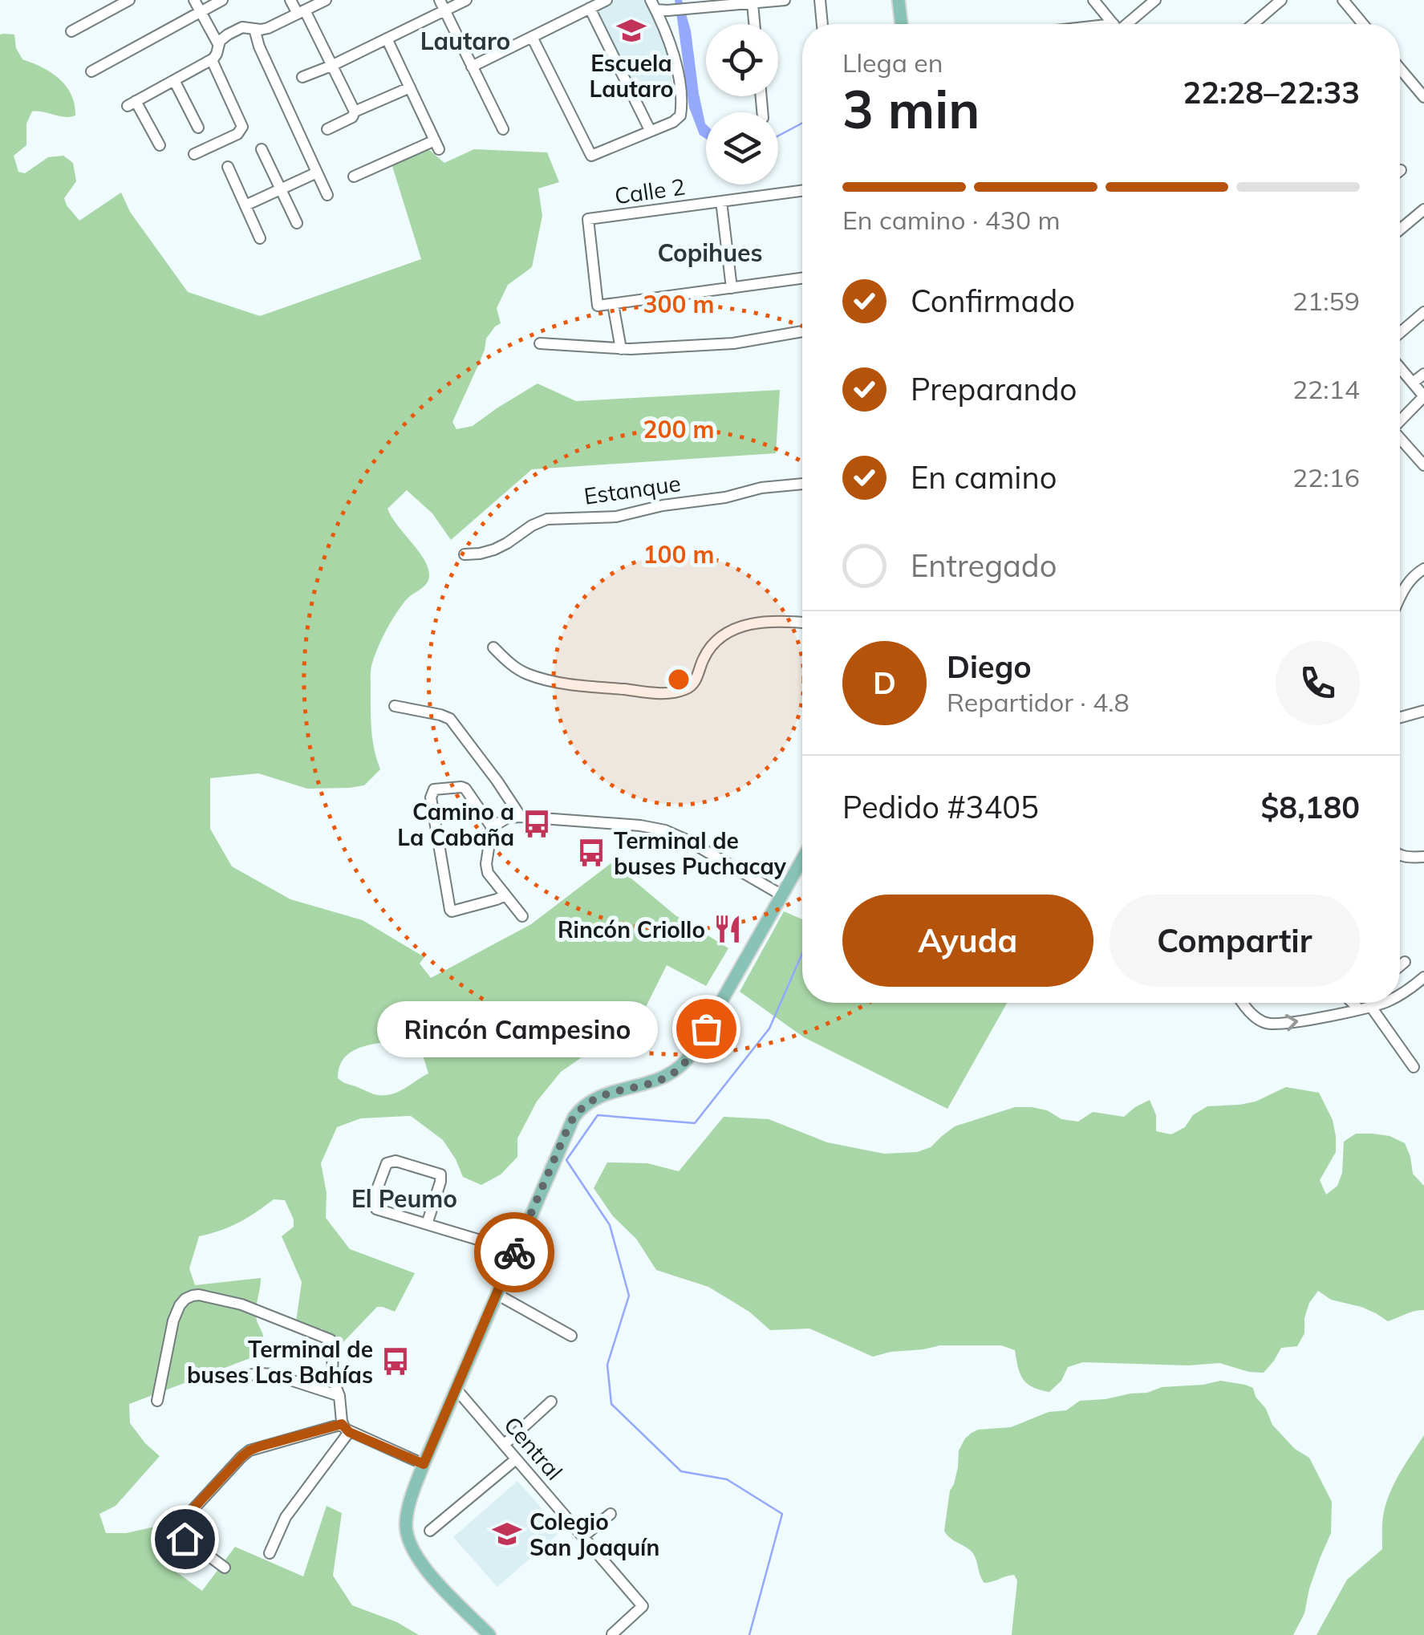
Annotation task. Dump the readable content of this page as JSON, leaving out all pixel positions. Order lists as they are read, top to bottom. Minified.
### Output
{"streets":{"street":["Calle 2","Estanque","Central"]},"districts":["Lautaro","Copihues","El Peumo"],"places":{"school or university":["Escuela Lautaro","Colegio San Joaquín"],"bus stop":["Camino a La Cabaña","Terminal de buses Puchacay","Terminal de buses Las Bahías"],"restaurant":["Rincón Criollo"],"other":["Rincón Campesino"]},"page":{"heading":["3 min","Llega en","22:28–22:33"],"panel":["Diego","Repartidor · 4.8","Pedido #3405","$8,180"],"bar":"En camino · 430 m","list":[["Confirmado","21:59"],["Preparando","22:14"],["En camino","22:16"],"Entregado"],"round":"D","buttons":["Ayuda","Compartir"],"bubble":"Rincón Campesino"},"rings":["300 m","200 m","100 m"]}
